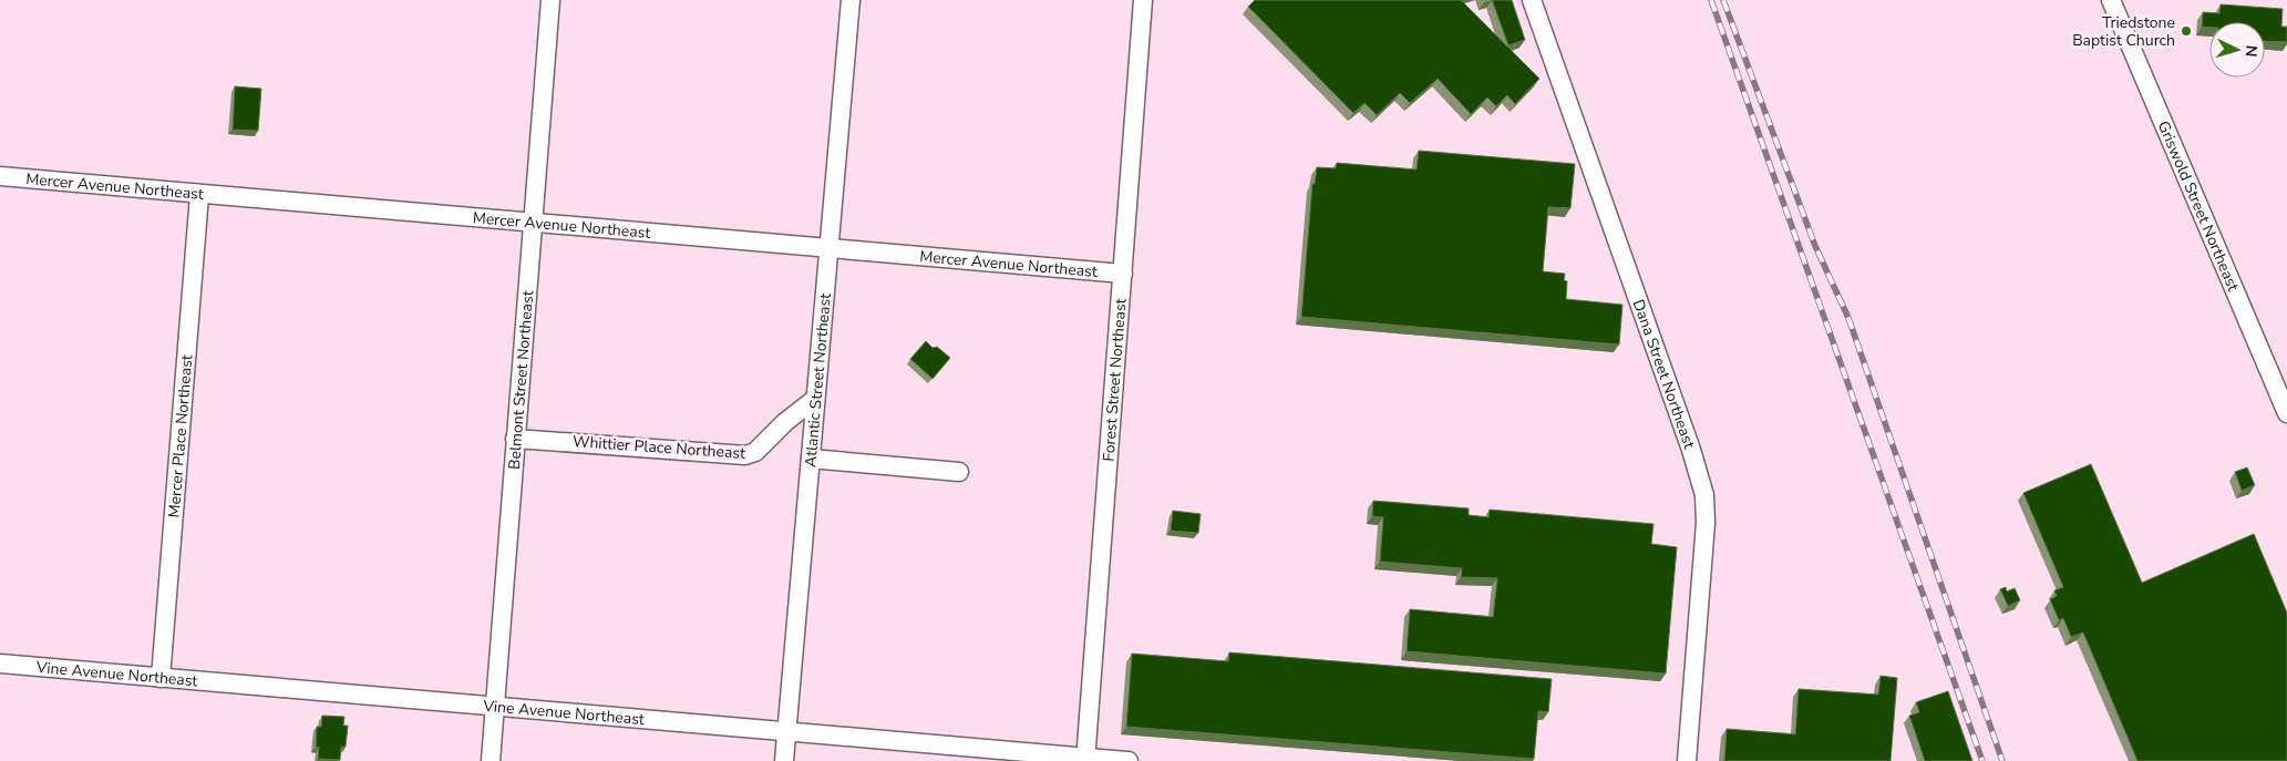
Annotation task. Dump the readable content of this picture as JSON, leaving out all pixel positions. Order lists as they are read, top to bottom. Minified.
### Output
{"streets":{"street":["Mercer Avenue Northeast","Griswold Street Northeast","Dana Street Northeast","Belmont Street Northeast","Atlantic Street Northeast","Forest Street Northeast","Mercer Place Northeast","Whittier Place Northeast","Vine Avenue Northeast"]},"crossings":[["Mercer Avenue Northeast","Belmont Street Northeast"],["Mercer Avenue Northeast","Atlantic Street Northeast"],["Mercer Avenue Northeast","Forest Street Northeast"],["Mercer Avenue Northeast","Mercer Place Northeast"],["Belmont Street Northeast","Whittier Place Northeast"],["Belmont Street Northeast","Vine Avenue Northeast"],["Atlantic Street Northeast","Whittier Place Northeast"],["Atlantic Street Northeast","Vine Avenue Northeast"],["Forest Street Northeast","Vine Avenue Northeast"],["Mercer Place Northeast","Vine Avenue Northeast"]],"places":["Triedstone Baptist Church"],"north":"right"}
